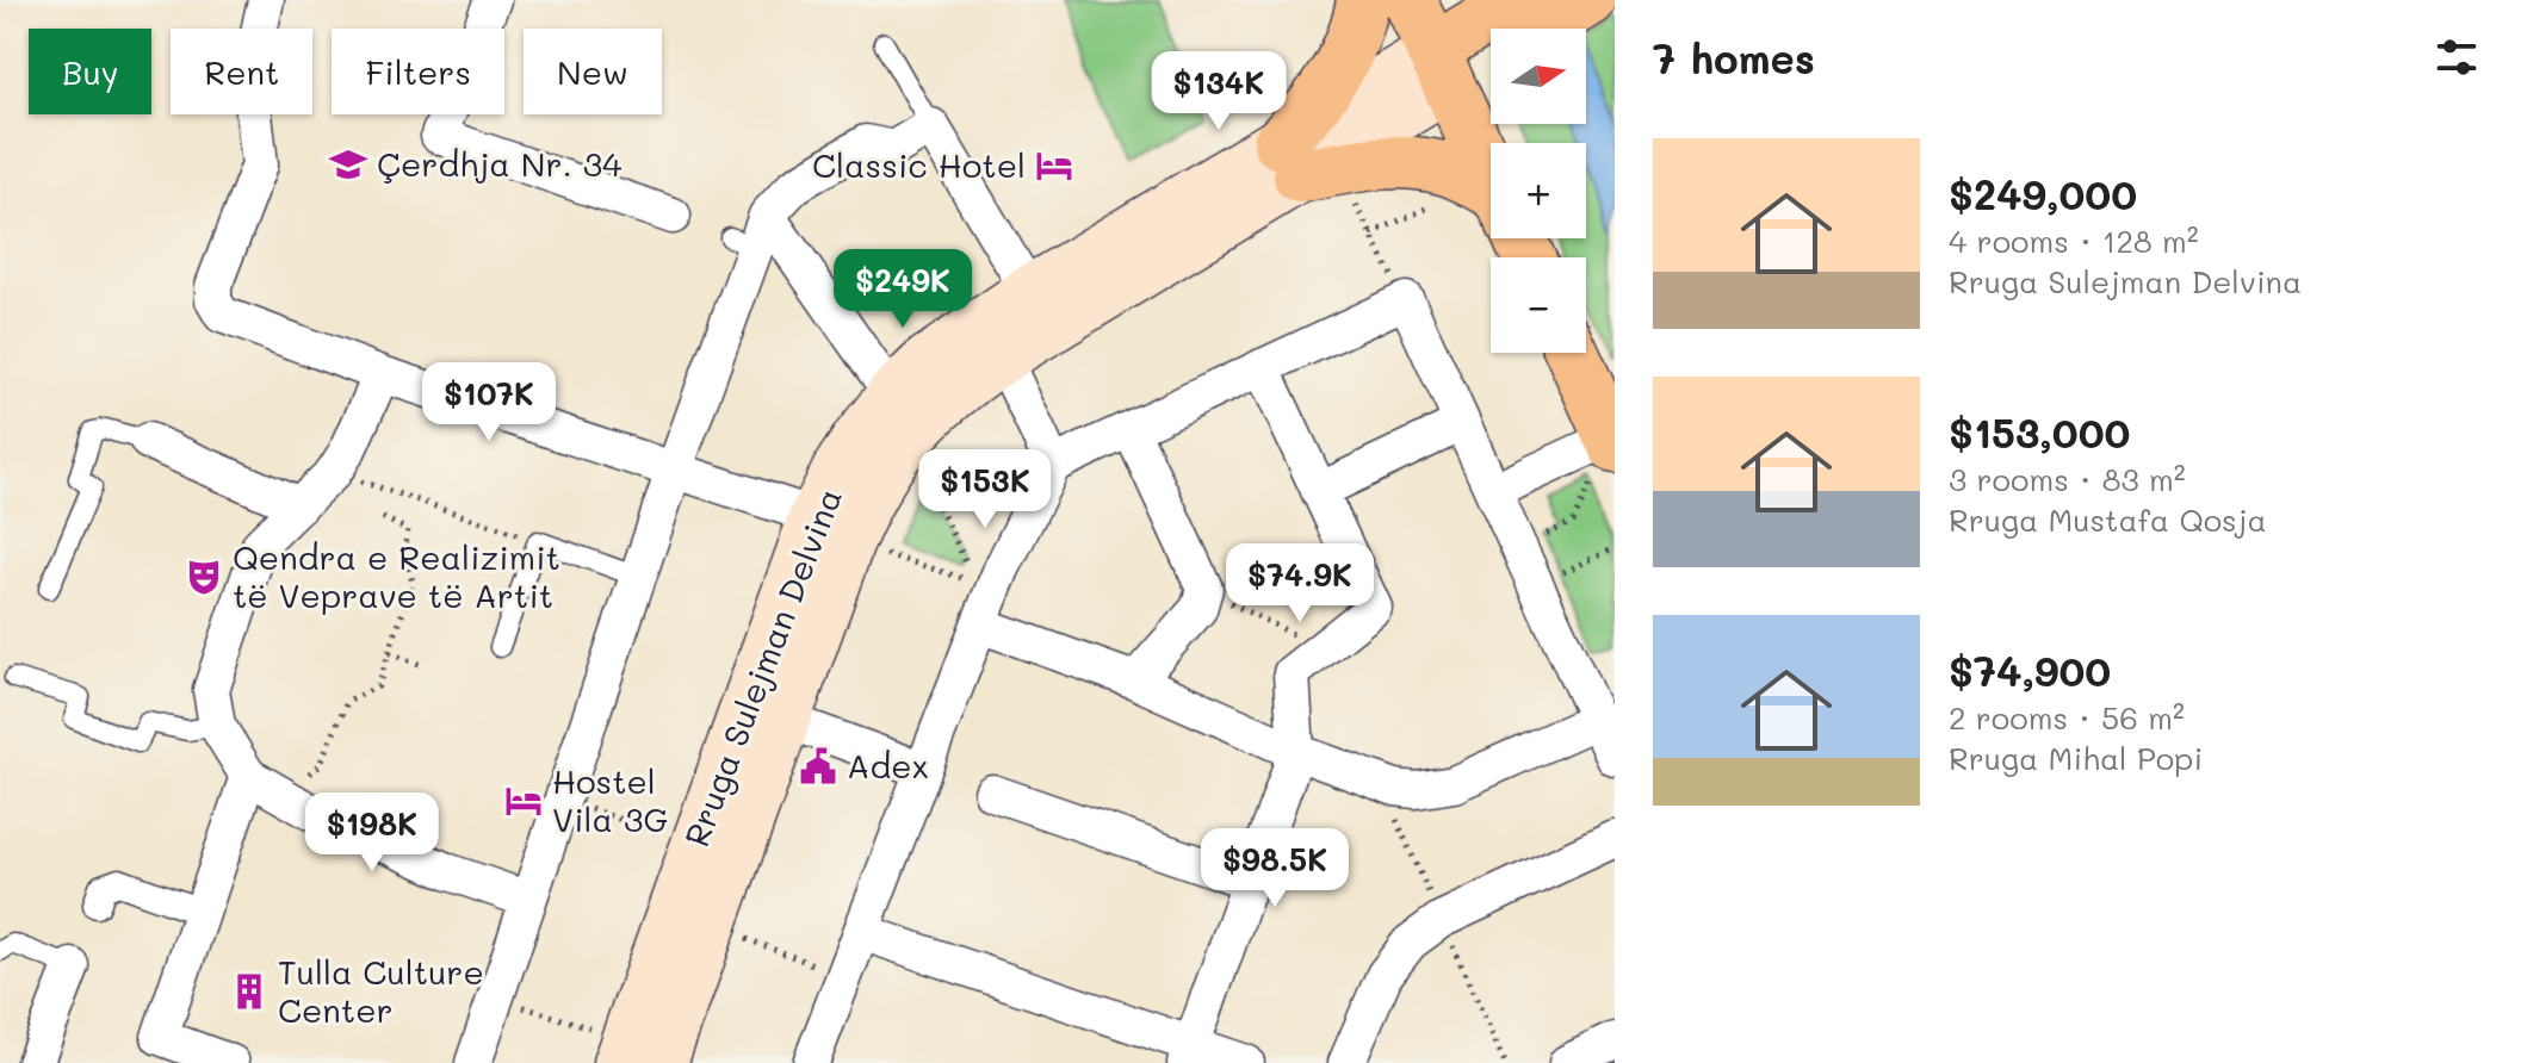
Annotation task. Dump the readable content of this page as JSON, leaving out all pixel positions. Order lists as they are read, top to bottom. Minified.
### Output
{"streets":{"main road":["Rruga Sulejman Delvina"]},"places":{"school or university":["Çerdhja Nr. 34"],"hotel":["Classic Hotel","Hostel Vila 3G"],"theatre":["Qendra e Realizimit të Veprave të Artit"],"public building":["Adex"],"building":["Tulla Culture Center"]},"north":"right","page":{"heading":"7 homes","map_buttons":["+","−"],"chip":["Buy","Rent","Filters","New"],"price":["$134K","$249K","$107K","$153K","$74.9K","$198K","$98.5K"],"list":[{"name":"$249,000","note":"4 rooms · 128 m² · Rruga Sulejman Delvina"},{"name":"$153,000","note":"3 rooms · 83 m² · Rruga Mustafa Qosja"},{"name":"$74,900","note":"2 rooms · 56 m² · Rruga Mihal Popi"}]}}
